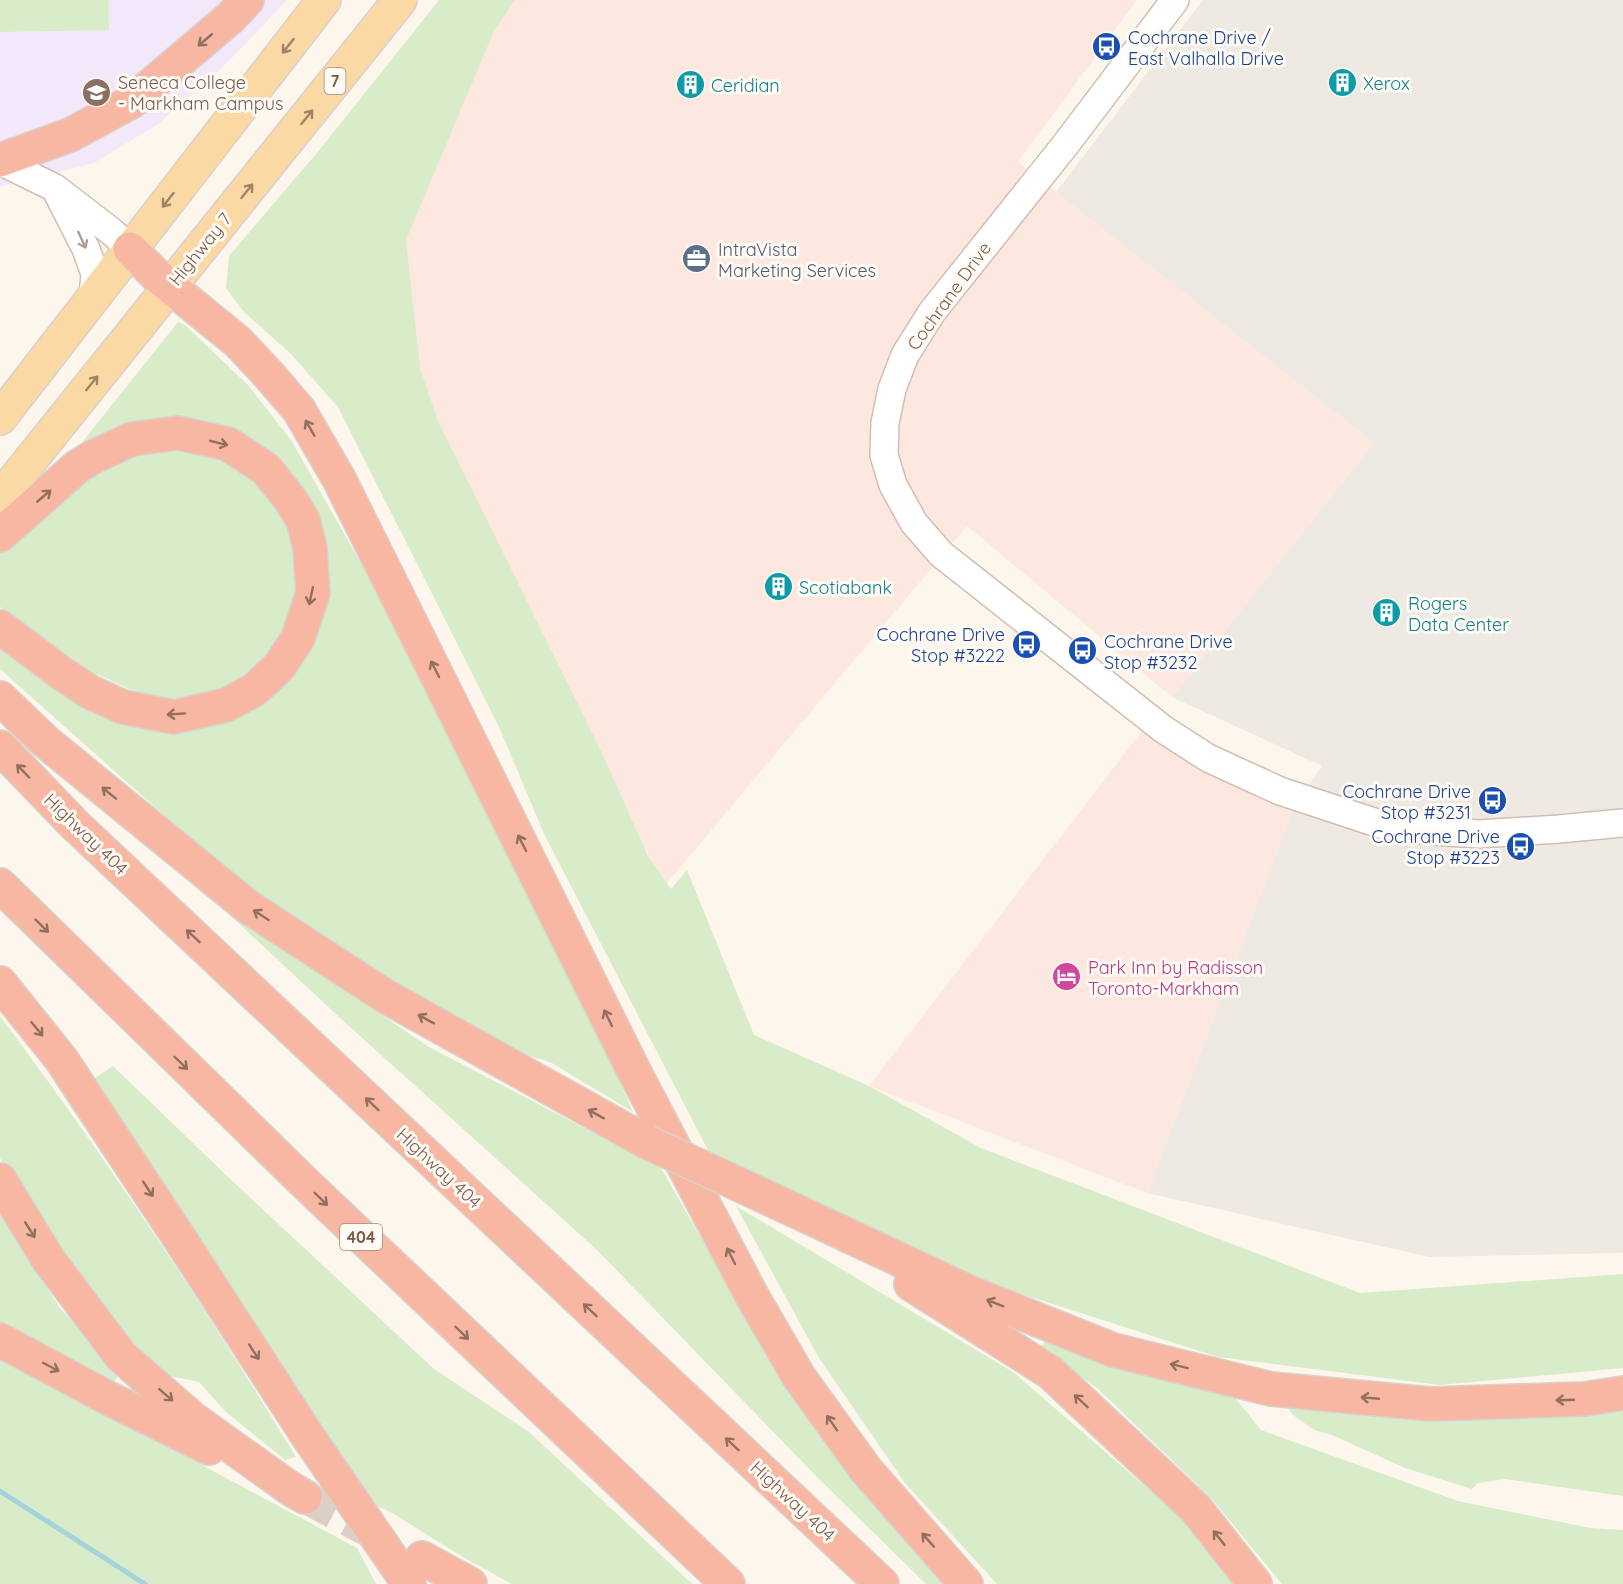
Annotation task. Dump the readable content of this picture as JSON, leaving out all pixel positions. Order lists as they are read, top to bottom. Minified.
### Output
{"streets":{"highway":["Highway 404","404"],"main road":["7","Highway 7"],"street":["Cochrane Drive"]},"places":{"bus stop":["Cochrane Drive / East Valhalla Drive","Cochrane Drive Stop #3222","Cochrane Drive Stop #3232","Cochrane Drive Stop #3231","Cochrane Drive Stop #3223"],"building":["Xerox","Ceridian","Scotiabank","Rogers Data Center"],"school or university":["Seneca College - Markham Campus"],"office":["IntraVista Marketing Services"],"hotel":["Park Inn by Radisson Toronto-Markham"]}}
